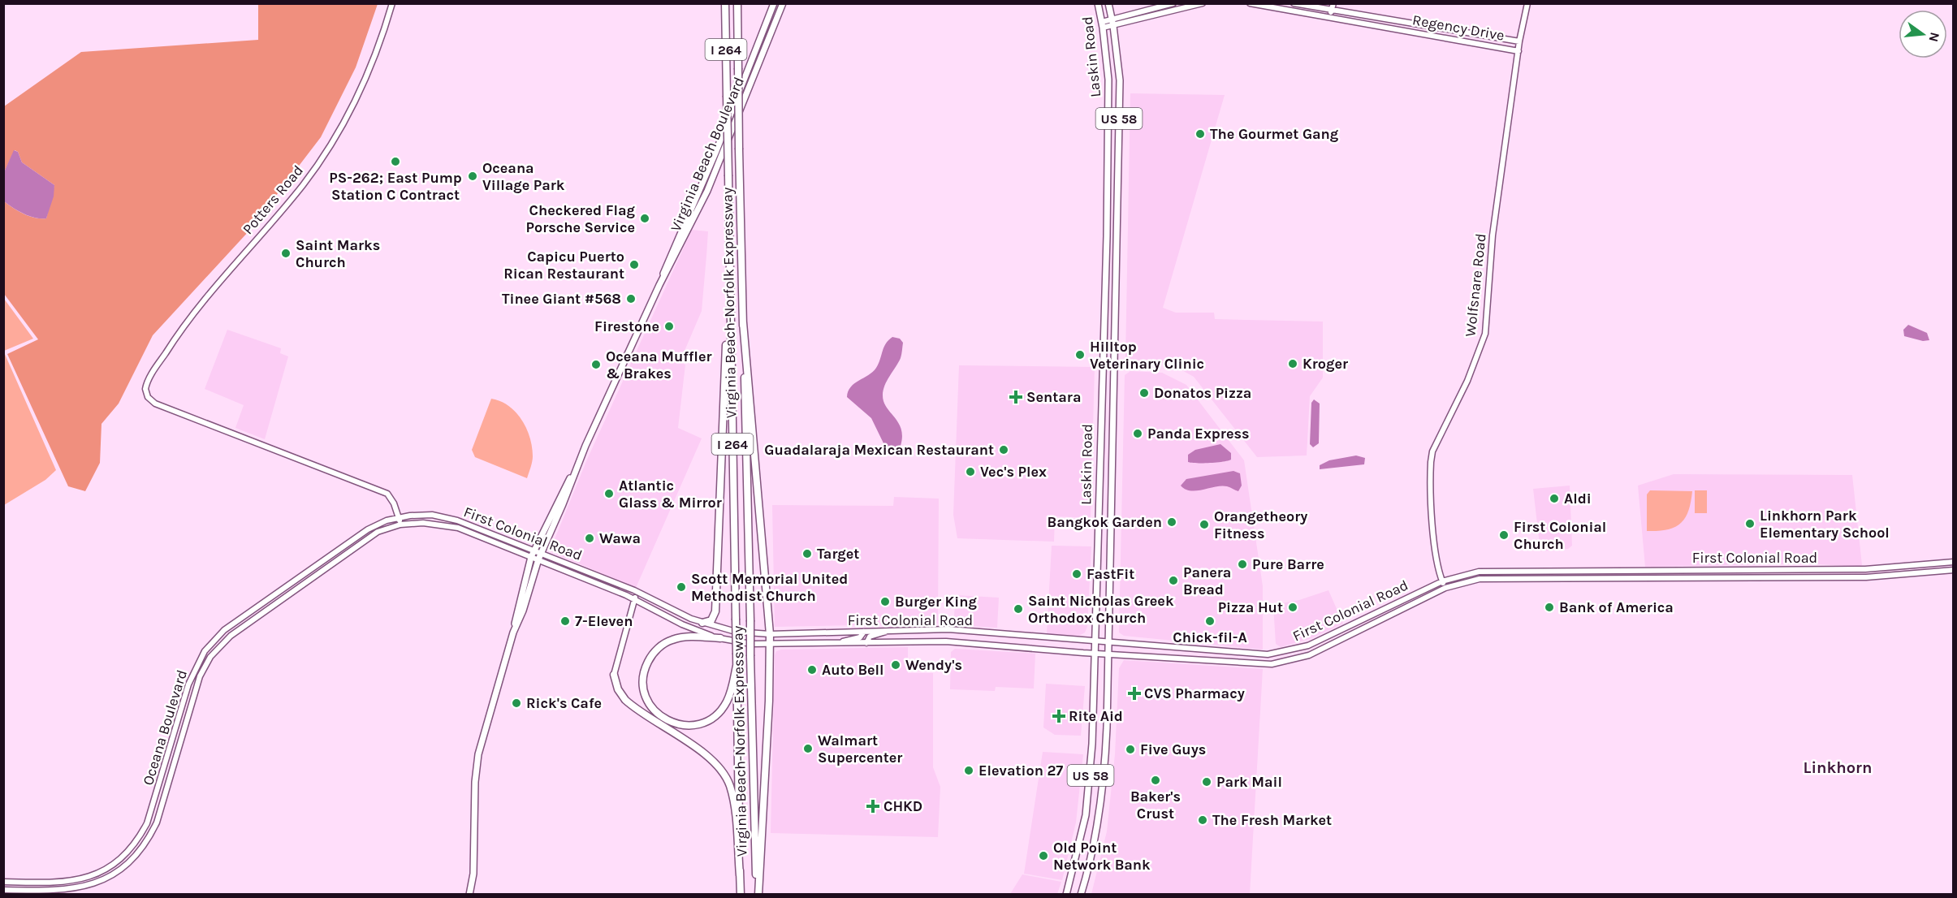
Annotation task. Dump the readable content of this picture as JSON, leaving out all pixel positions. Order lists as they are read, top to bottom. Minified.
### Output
{"streets":{"highway":["I 264","Virginia Beach-Norfolk Expressway"],"main road":["Regency Drive","Laskin Road","US 58","Virginia Beach Boulevard","Potters Road","Wolfsnare Road","First Colonial Road","Oceana Boulevard"]},"crossings":[["Regency Drive","Wolfsnare Road"],["Laskin Road","First Colonial Road"],["Virginia Beach Boulevard","First Colonial Road"],["Potters Road","First Colonial Road"],["Potters Road","Oceana Boulevard"],["Wolfsnare Road","First Colonial Road"],["First Colonial Road","Oceana Boulevard"]],"districts":["Linkhorn"],"places":{"other":["The Gourmet Gang","PS-262; East Pump Station C Contract","Oceana Village Park","Checkered Flag Porsche Service","Saint Marks Church","Capicu Puerto Rican Restaurant","Tinee Giant #568","Firestone","Hilltop Veterinary Clinic","Kroger","Oceana Muffler & Brakes","Donatos Pizza","Panda Express","Guadalaraja Mexican Restaurant","Vec's Plex","Atlantic Glass & Mirror","Aldi","Bangkok Garden","Linkhorn Park Elementary School","Orangetheory Fitness","First Colonial Church","Wawa","Target","Pure Barre","FastFit","Panera Bread","Scott Memorial United Methodist Church","Burger King","Pizza Hut","Bank of America","Saint Nicholas Greek Orthodox Church","7-Eleven","Chick-fil-A","Wendy's","Auto Bell","Rick's Cafe","Walmart Supercenter","Five Guys","Elevation 27","Baker's Crust","Park Mail","The Fresh Market","Old Point Network Bank"],"health":["Sentara","CVS Pharmacy","Rite Aid","CHKD"]},"north":"right"}
